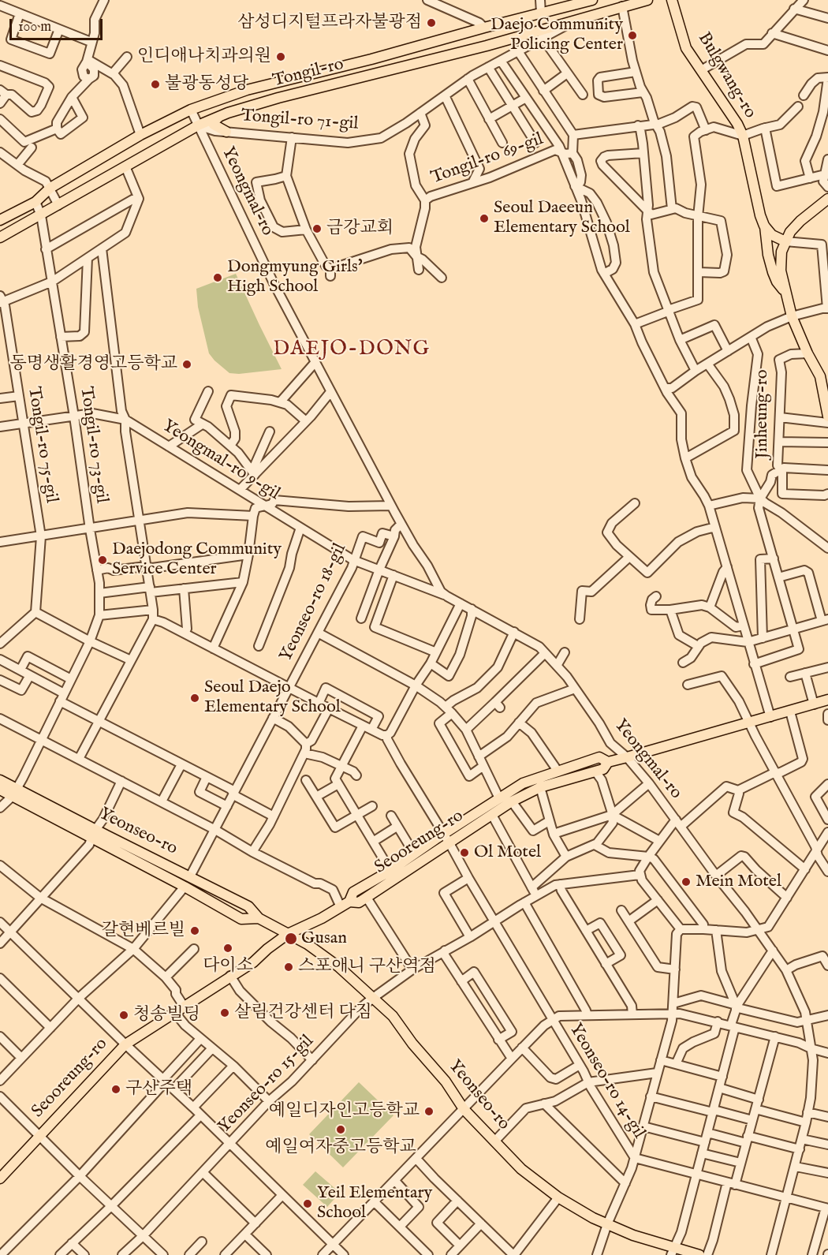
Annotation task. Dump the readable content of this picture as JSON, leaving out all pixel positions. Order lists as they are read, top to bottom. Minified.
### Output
{"streets":{"main road":["Tongil-ro","Bulgwang-ro","Yeonseo-ro","Seooreung-ro"],"street":["Tongil-ro 71-gil","Tongil-ro 69-gil","Yeongmal-ro","Jinheung-ro","Tongil-ro 75-gil","Tongil-ro 73-gil","Yeongmal-ro 9-gil","Yeonseo-ro 18-gil","Yeonseo-ro 14-gil","Yeonseo-ro 15-gil"]},"crossings":[["Tongil-ro","Tongil-ro 71-gil"],["Tongil-ro","Yeongmal-ro"],["Tongil-ro","Tongil-ro 73-gil"],["Tongil-ro 71-gil","Tongil-ro 69-gil"],["Tongil-ro 71-gil","Yeongmal-ro"],["Tongil-ro 69-gil","Seooreung-ro"],["Yeongmal-ro","Yeongmal-ro 9-gil"],["Yeongmal-ro","Seooreung-ro"],["Yeongmal-ro","Yeonseo-ro 14-gil"],["Tongil-ro 75-gil","Tongil-ro 73-gil"],["Tongil-ro 75-gil","Yeongmal-ro 9-gil"],["Tongil-ro 73-gil","Yeongmal-ro 9-gil"],["Tongil-ro 73-gil","Yeonseo-ro"],["Yeongmal-ro 9-gil","Yeonseo-ro 18-gil"],["Yeonseo-ro 18-gil","Yeonseo-ro"],["Yeonseo-ro","Seooreung-ro"],["Yeonseo-ro","Yeonseo-ro 14-gil"],["Yeonseo-ro","Yeonseo-ro 15-gil"],["Seooreung-ro","Yeonseo-ro 15-gil"]],"districts":["DAEJO-DONG"],"places":["삼성디지털프라자불광점","Daejo Community Policing Center","인디애나치과의원","불광동성당","Seoul Daeeun Elementary School","금강교회","Dongmyung Girls' High School","동명생활경영고등학교","Daejodong Community Service Center","Seoul Daejo Elementary School","Ol Motel","Mein Motel","갈현베르빌","Gusan","다이소","스포애니 구산역점","살림건강센터 다짐","청송빌딩","구산주택","예일디자인고등학교","예일여자중고등학교","Yeil Elementary School"],"scale_bar":"100 m"}
